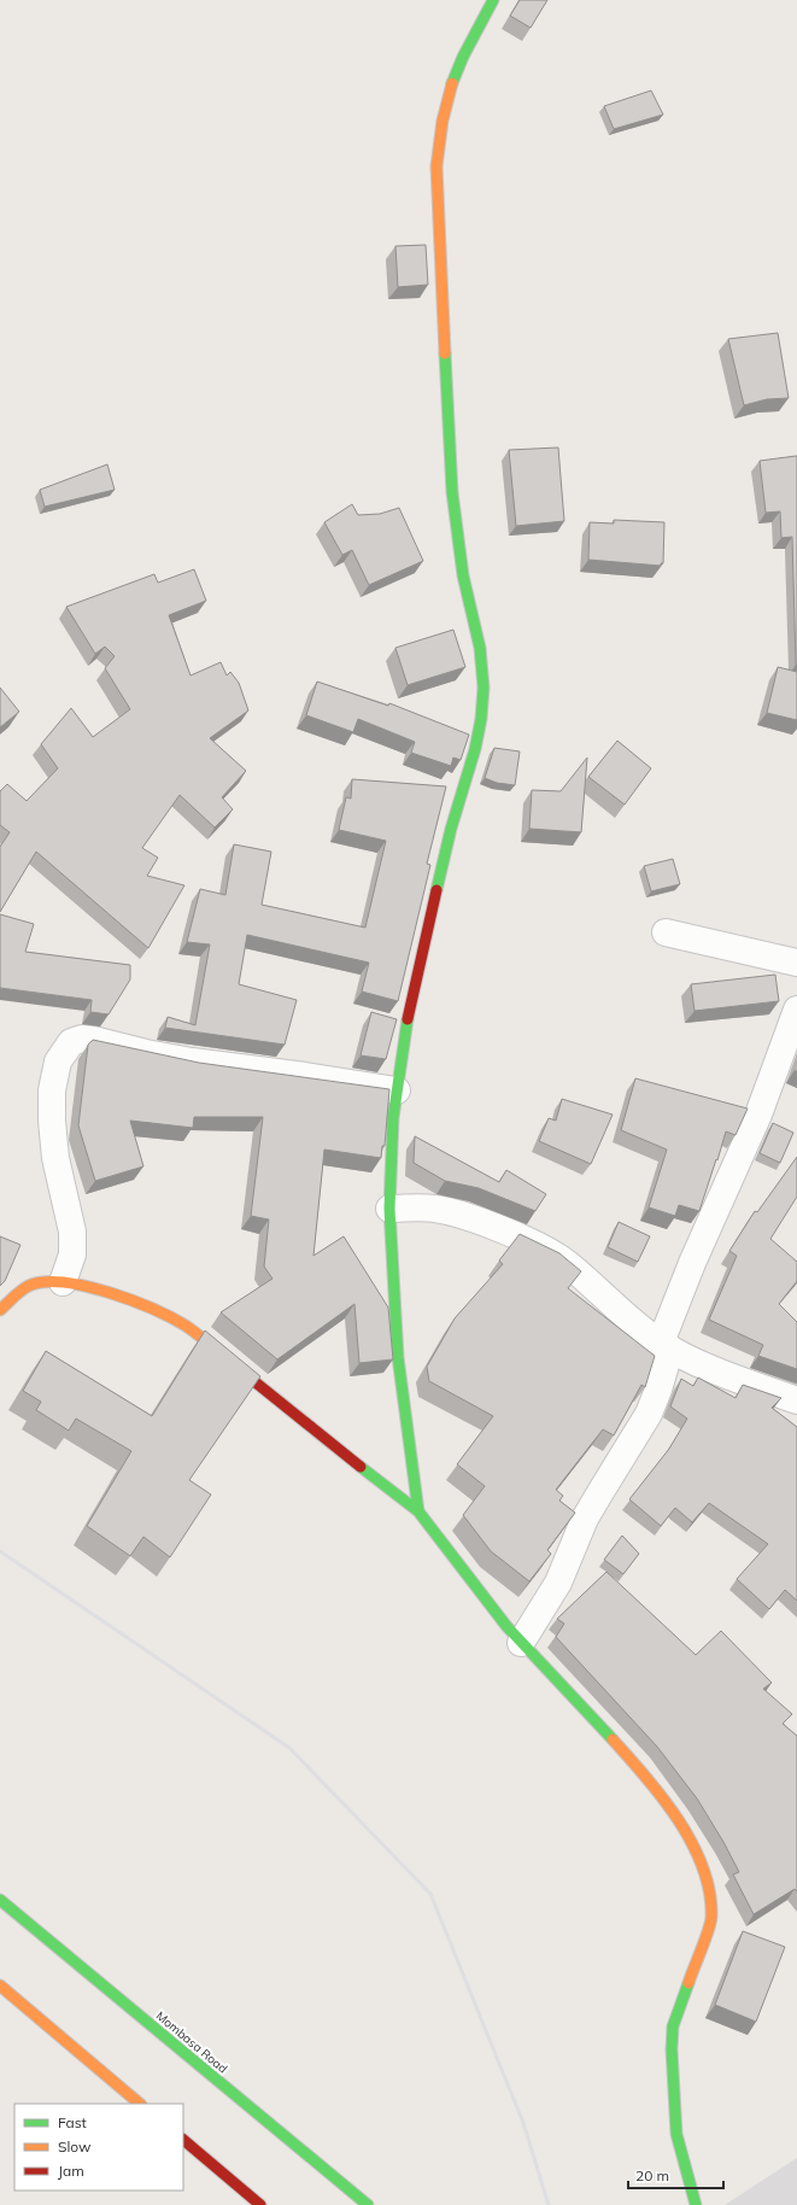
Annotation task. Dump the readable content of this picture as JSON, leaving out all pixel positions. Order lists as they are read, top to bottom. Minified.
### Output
{"streets":{"main road":["Mombasa Road"]},"legend":["Fast","Slow","Jam"],"scale_bar":"20 m"}
